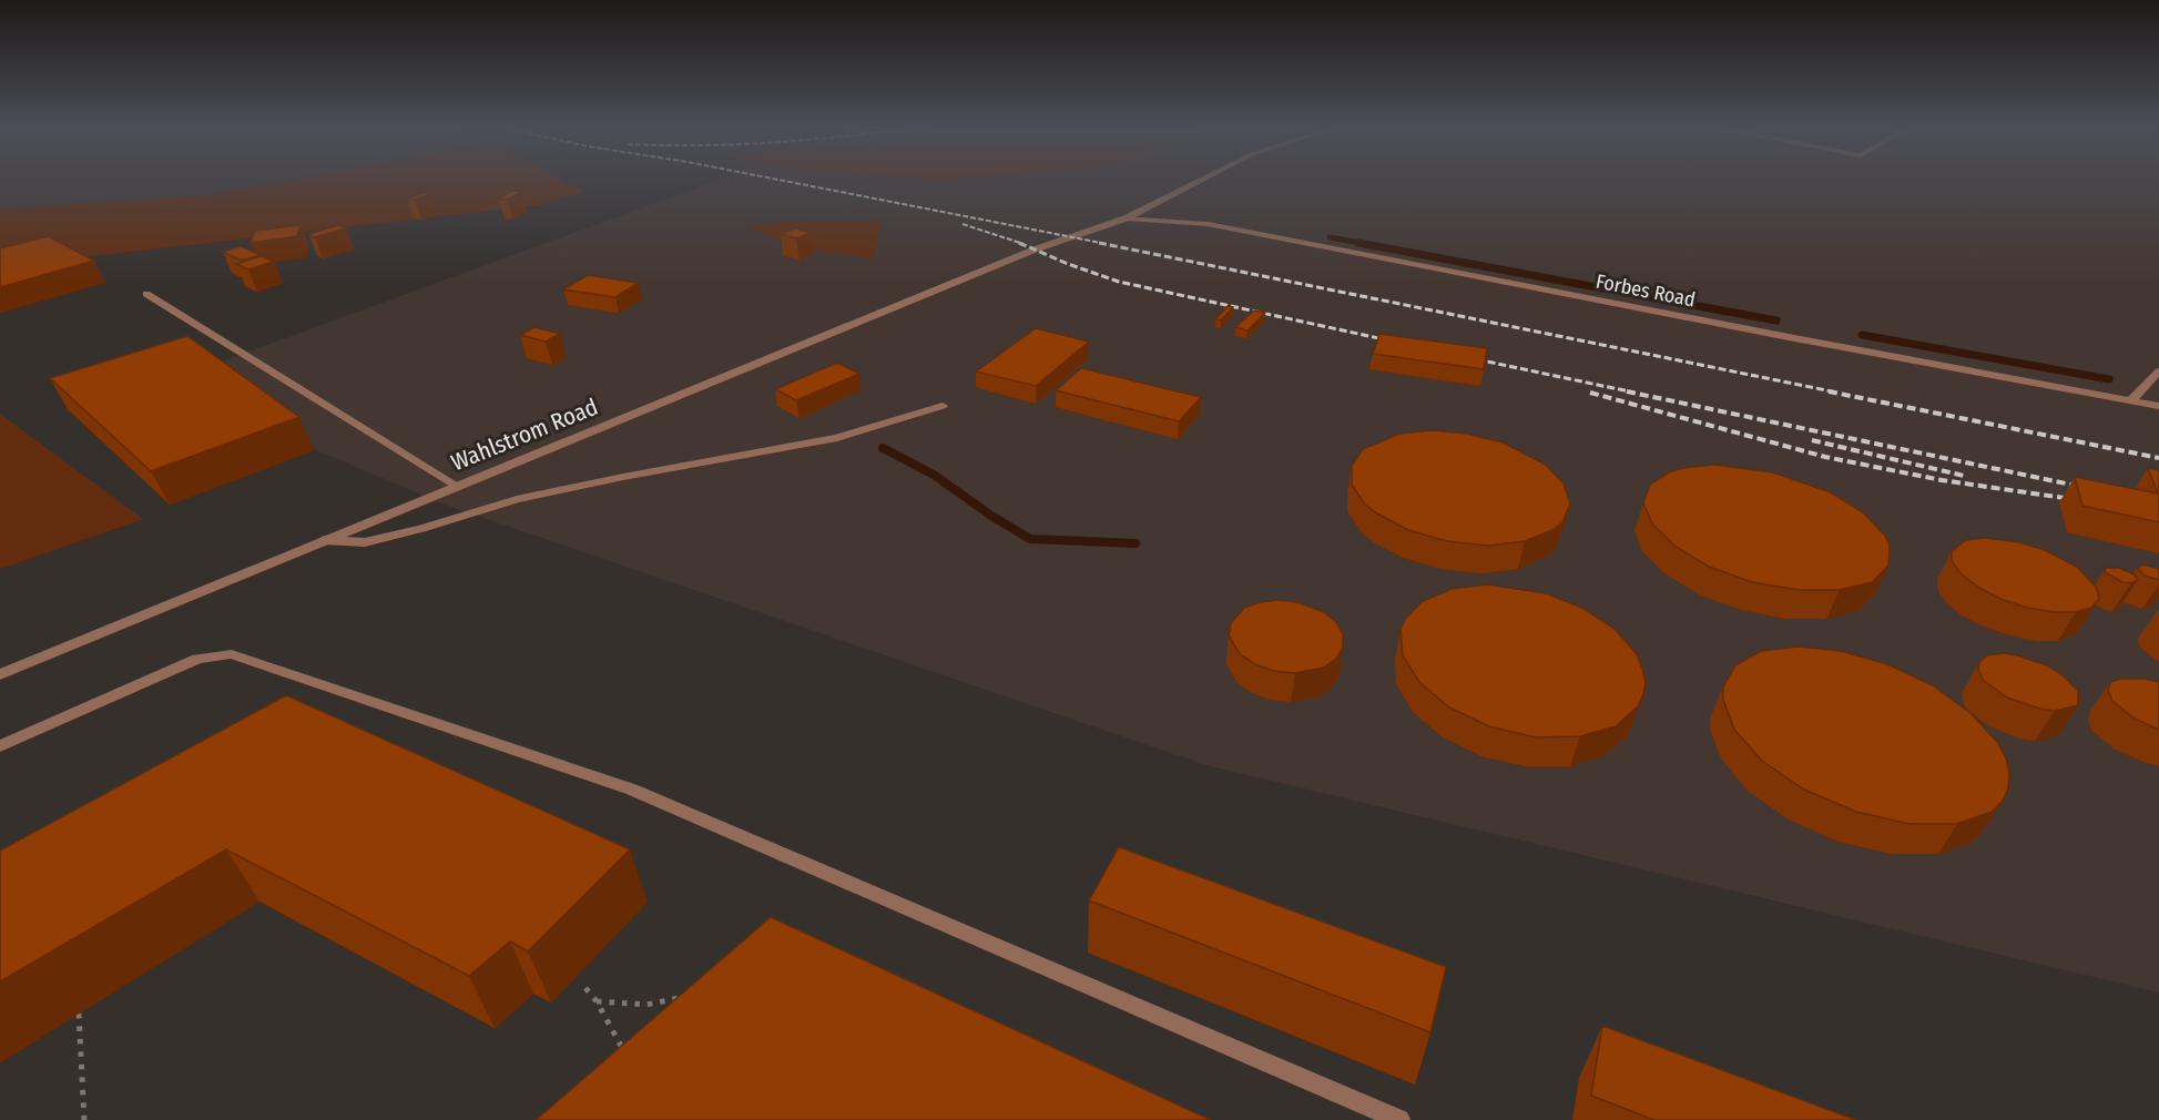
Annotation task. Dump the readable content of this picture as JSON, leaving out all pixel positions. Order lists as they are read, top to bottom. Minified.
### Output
{"streets":{"street":["Forbes Road","Wahlstrom Road"]},"crossings":[["Forbes Road","Wahlstrom Road"]]}
